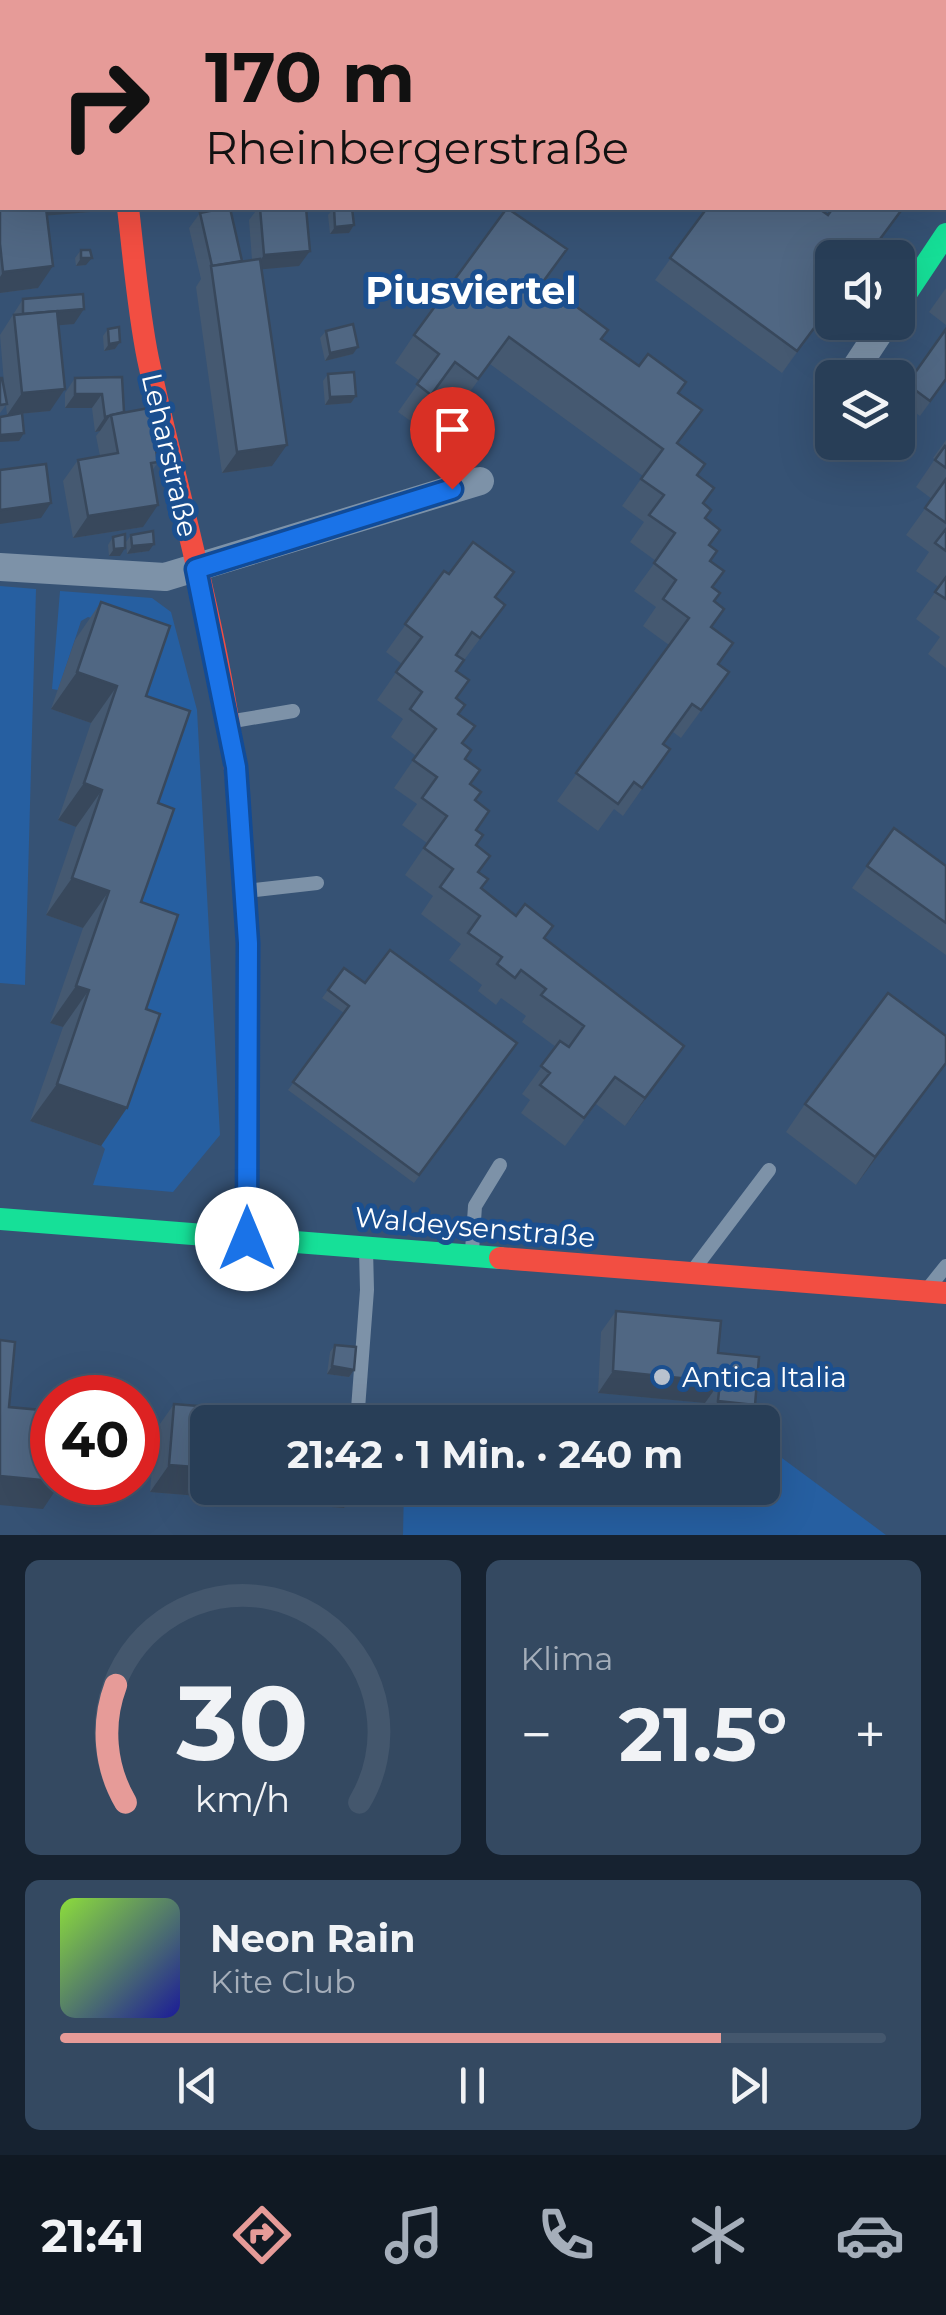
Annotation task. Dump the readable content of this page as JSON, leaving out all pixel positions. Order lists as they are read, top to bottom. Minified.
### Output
{"streets":{"street":["Leharstraße","Waldeysenstraße"]},"crossings":[["Leharstraße","Waldeysenstraße"]],"districts":["Piusviertel"],"places":["Antica Italia"],"page":{"turn":["170 m","Rheinbergerstraße"],"limit":"40","trip":"21:42 · 1 Min. · 240 m","tile":"Klima","heat":["−","21.5°","+"],"song":["Neon Rain","Kite Club"],"tabs":"21:41","gauge":["30","km/h"]}}
